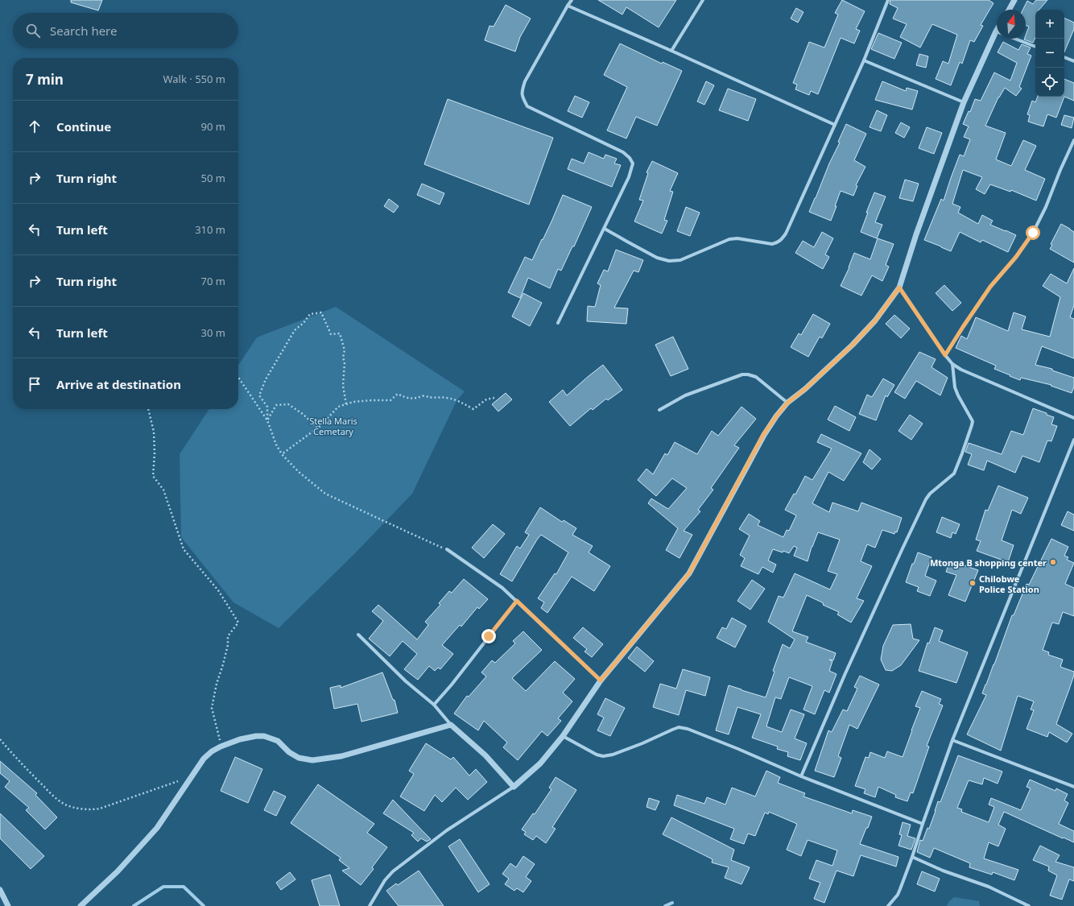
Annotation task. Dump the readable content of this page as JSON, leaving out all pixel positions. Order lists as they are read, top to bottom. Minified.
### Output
{"parks":["Stella Maris Cemetary"],"places":["Mtonga B shopping center","Chilobwe Police Station"],"north":"top","page":{"map_buttons":["+","−"],"search":"Search here","heading":["7 min","Walk · 550 m"],"list":[["Continue","90 m"],["Turn right","50 m"],["Turn left","310 m"],["Turn right","70 m"],["Turn left","30 m"],"Arrive at destination"]}}
